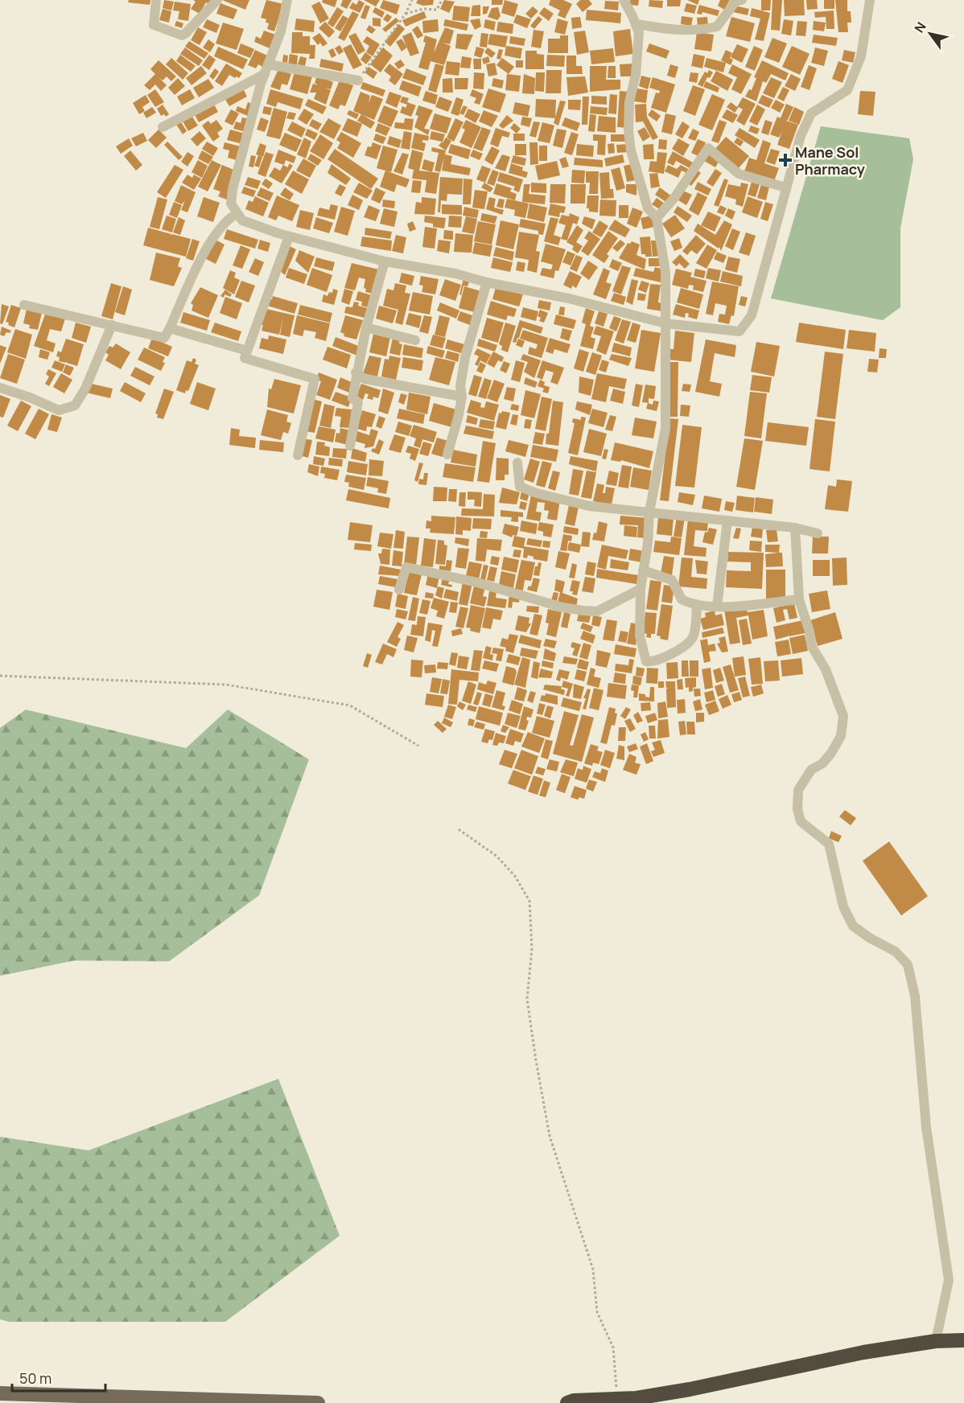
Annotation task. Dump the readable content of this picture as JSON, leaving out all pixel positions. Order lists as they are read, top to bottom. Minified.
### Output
{"places":{"health":["Mane Sol Pharmacy"]},"scale_bar":"50 m","north":"top left"}
